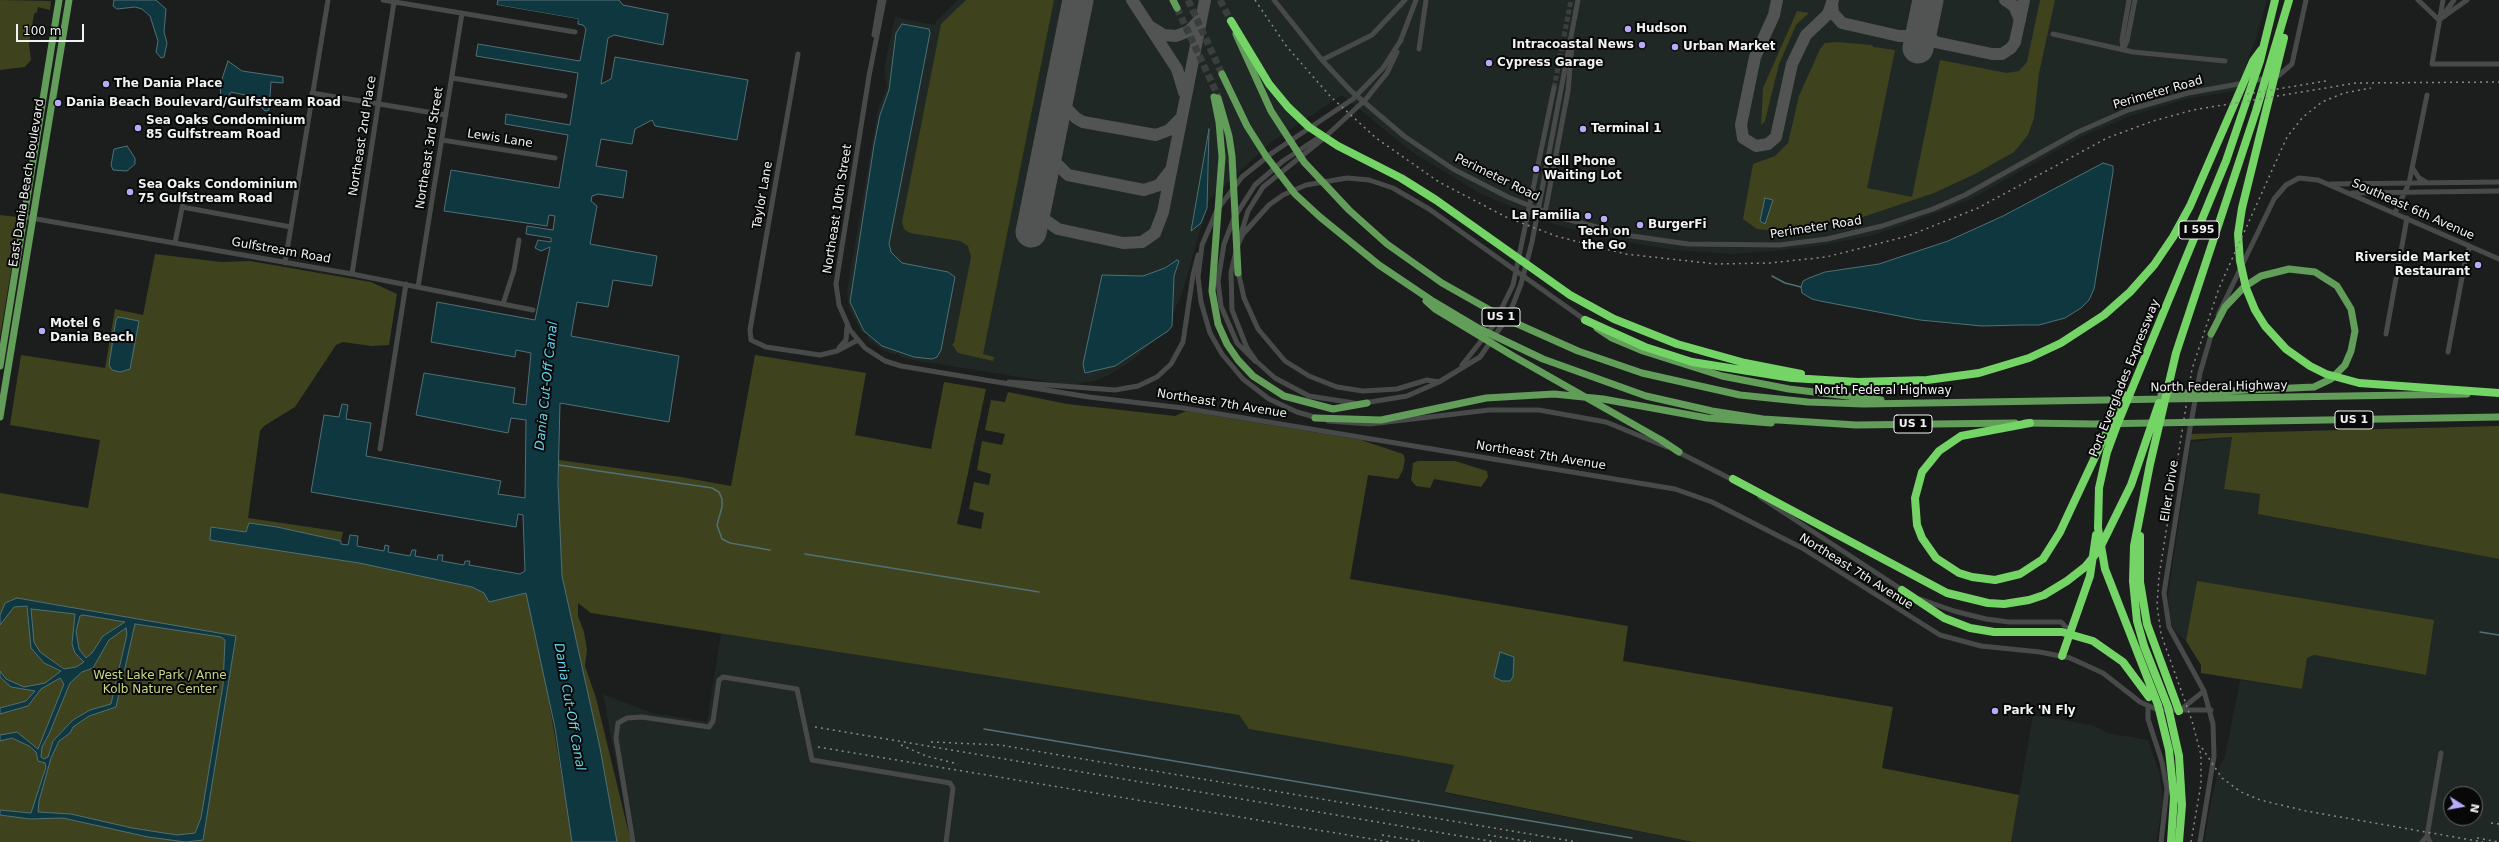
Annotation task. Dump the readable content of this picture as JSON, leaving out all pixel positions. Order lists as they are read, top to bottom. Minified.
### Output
{"streets":{"highway":["I 595","Port Everglades Expressway"],"main road":["East Dania Beach Boulevard","US 1","North Federal Highway"],"street":["Perimeter Road","Northeast 2nd Place","Lewis Lane","Northeast 3rd Street","Taylor Lane","Northeast 10th Street","Southeast 6th Avenue","Gulfstream Road","Northeast 7th Avenue","Eller Drive"]},"crossings":[["Northeast 2nd Place","Gulfstream Road"],["Lewis Lane","Northeast 3rd Street"],["Northeast 3rd Street","Gulfstream Road"],["East Dania Beach Boulevard","Gulfstream Road"],["Northeast 10th Street","Northeast 7th Avenue"],["Southeast 6th Avenue","Eller Drive"],["Northeast 7th Avenue","Eller Drive"]],"water":["Dania Cut-Off Canal"],"parks":["West Lake Park / Anne Kolb Nature Center"],"places":["Hudson","Intracoastal News","Urban Market","Cypress Garage","The Dania Place","Dania Beach Boulevard/Gulfstream Road","Sea Oaks Condominium 85 Gulfstream Road","Terminal 1","Cell Phone Waiting Lot","Sea Oaks Condominium 75 Gulfstream Road","La Familia","Tech on the Go","BurgerFi","Riverside Market Restaurant","Motel 6 Dania Beach","Park 'N Fly"],"scale_bar":"100 m","north":"right"}
